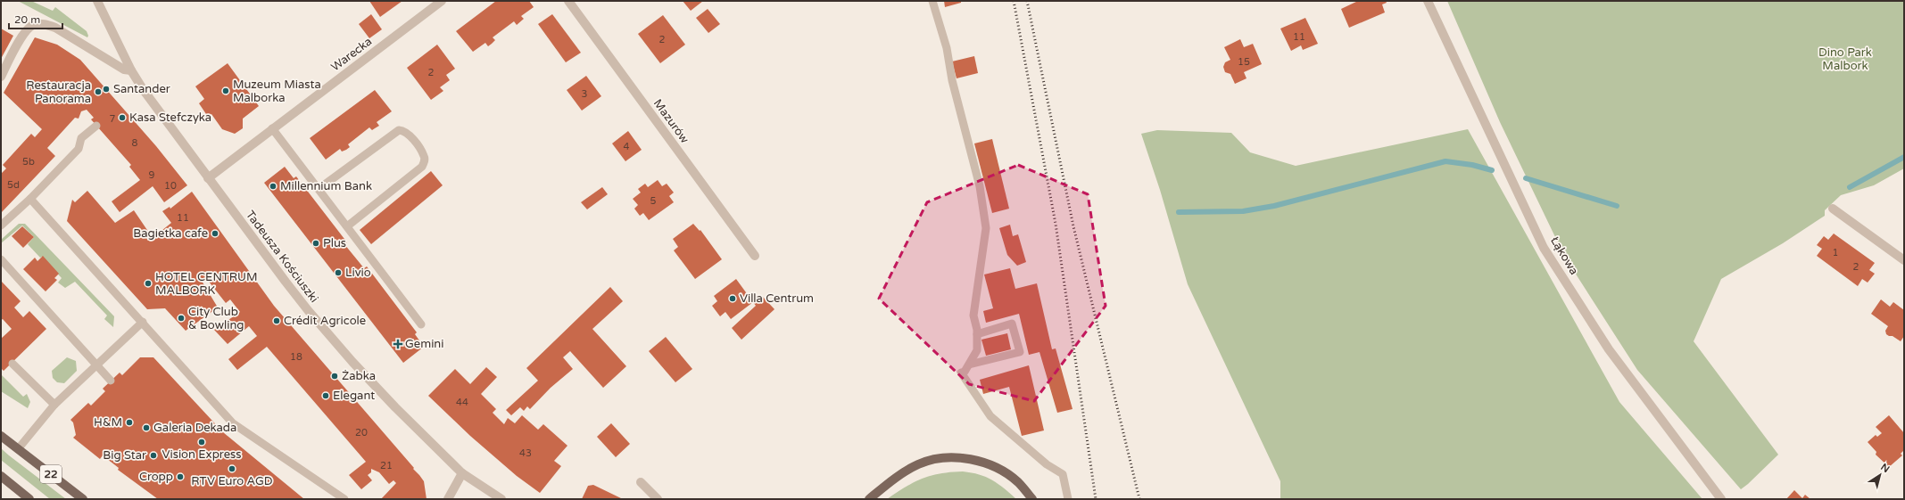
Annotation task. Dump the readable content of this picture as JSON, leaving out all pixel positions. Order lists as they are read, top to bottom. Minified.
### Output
{"streets":{"main road":["22"],"street":["Warecka","Mazurów","Łąkowa","Tadeusza Kościuszki"]},"crossings":[["Warecka","Tadeusza Kościuszki"]],"parks":["Dino Park Malbork"],"places":{"other":["Santander","Muzeum Miasta Malborka","Restauracja Panorama","Kasa Stefczyka","Millennium Bank","Bagietka cafe","Plus","Livio","HOTEL CENTRUM MALBORK","Villa Centrum","City Club & Bowling","Crédit Agricole","Żabka","Elegant","H&M","Galeria Dekada","Vision Express","Big Star","RTV Euro AGD","Cropp"],"health":["Gemini"]},"house_numbers":["11","2","15","2","3","7","8","4","5b","9","5d","10","5","11","1","2","18","44","20","43","21"],"scale_bar":"20 m","north":"top right"}
